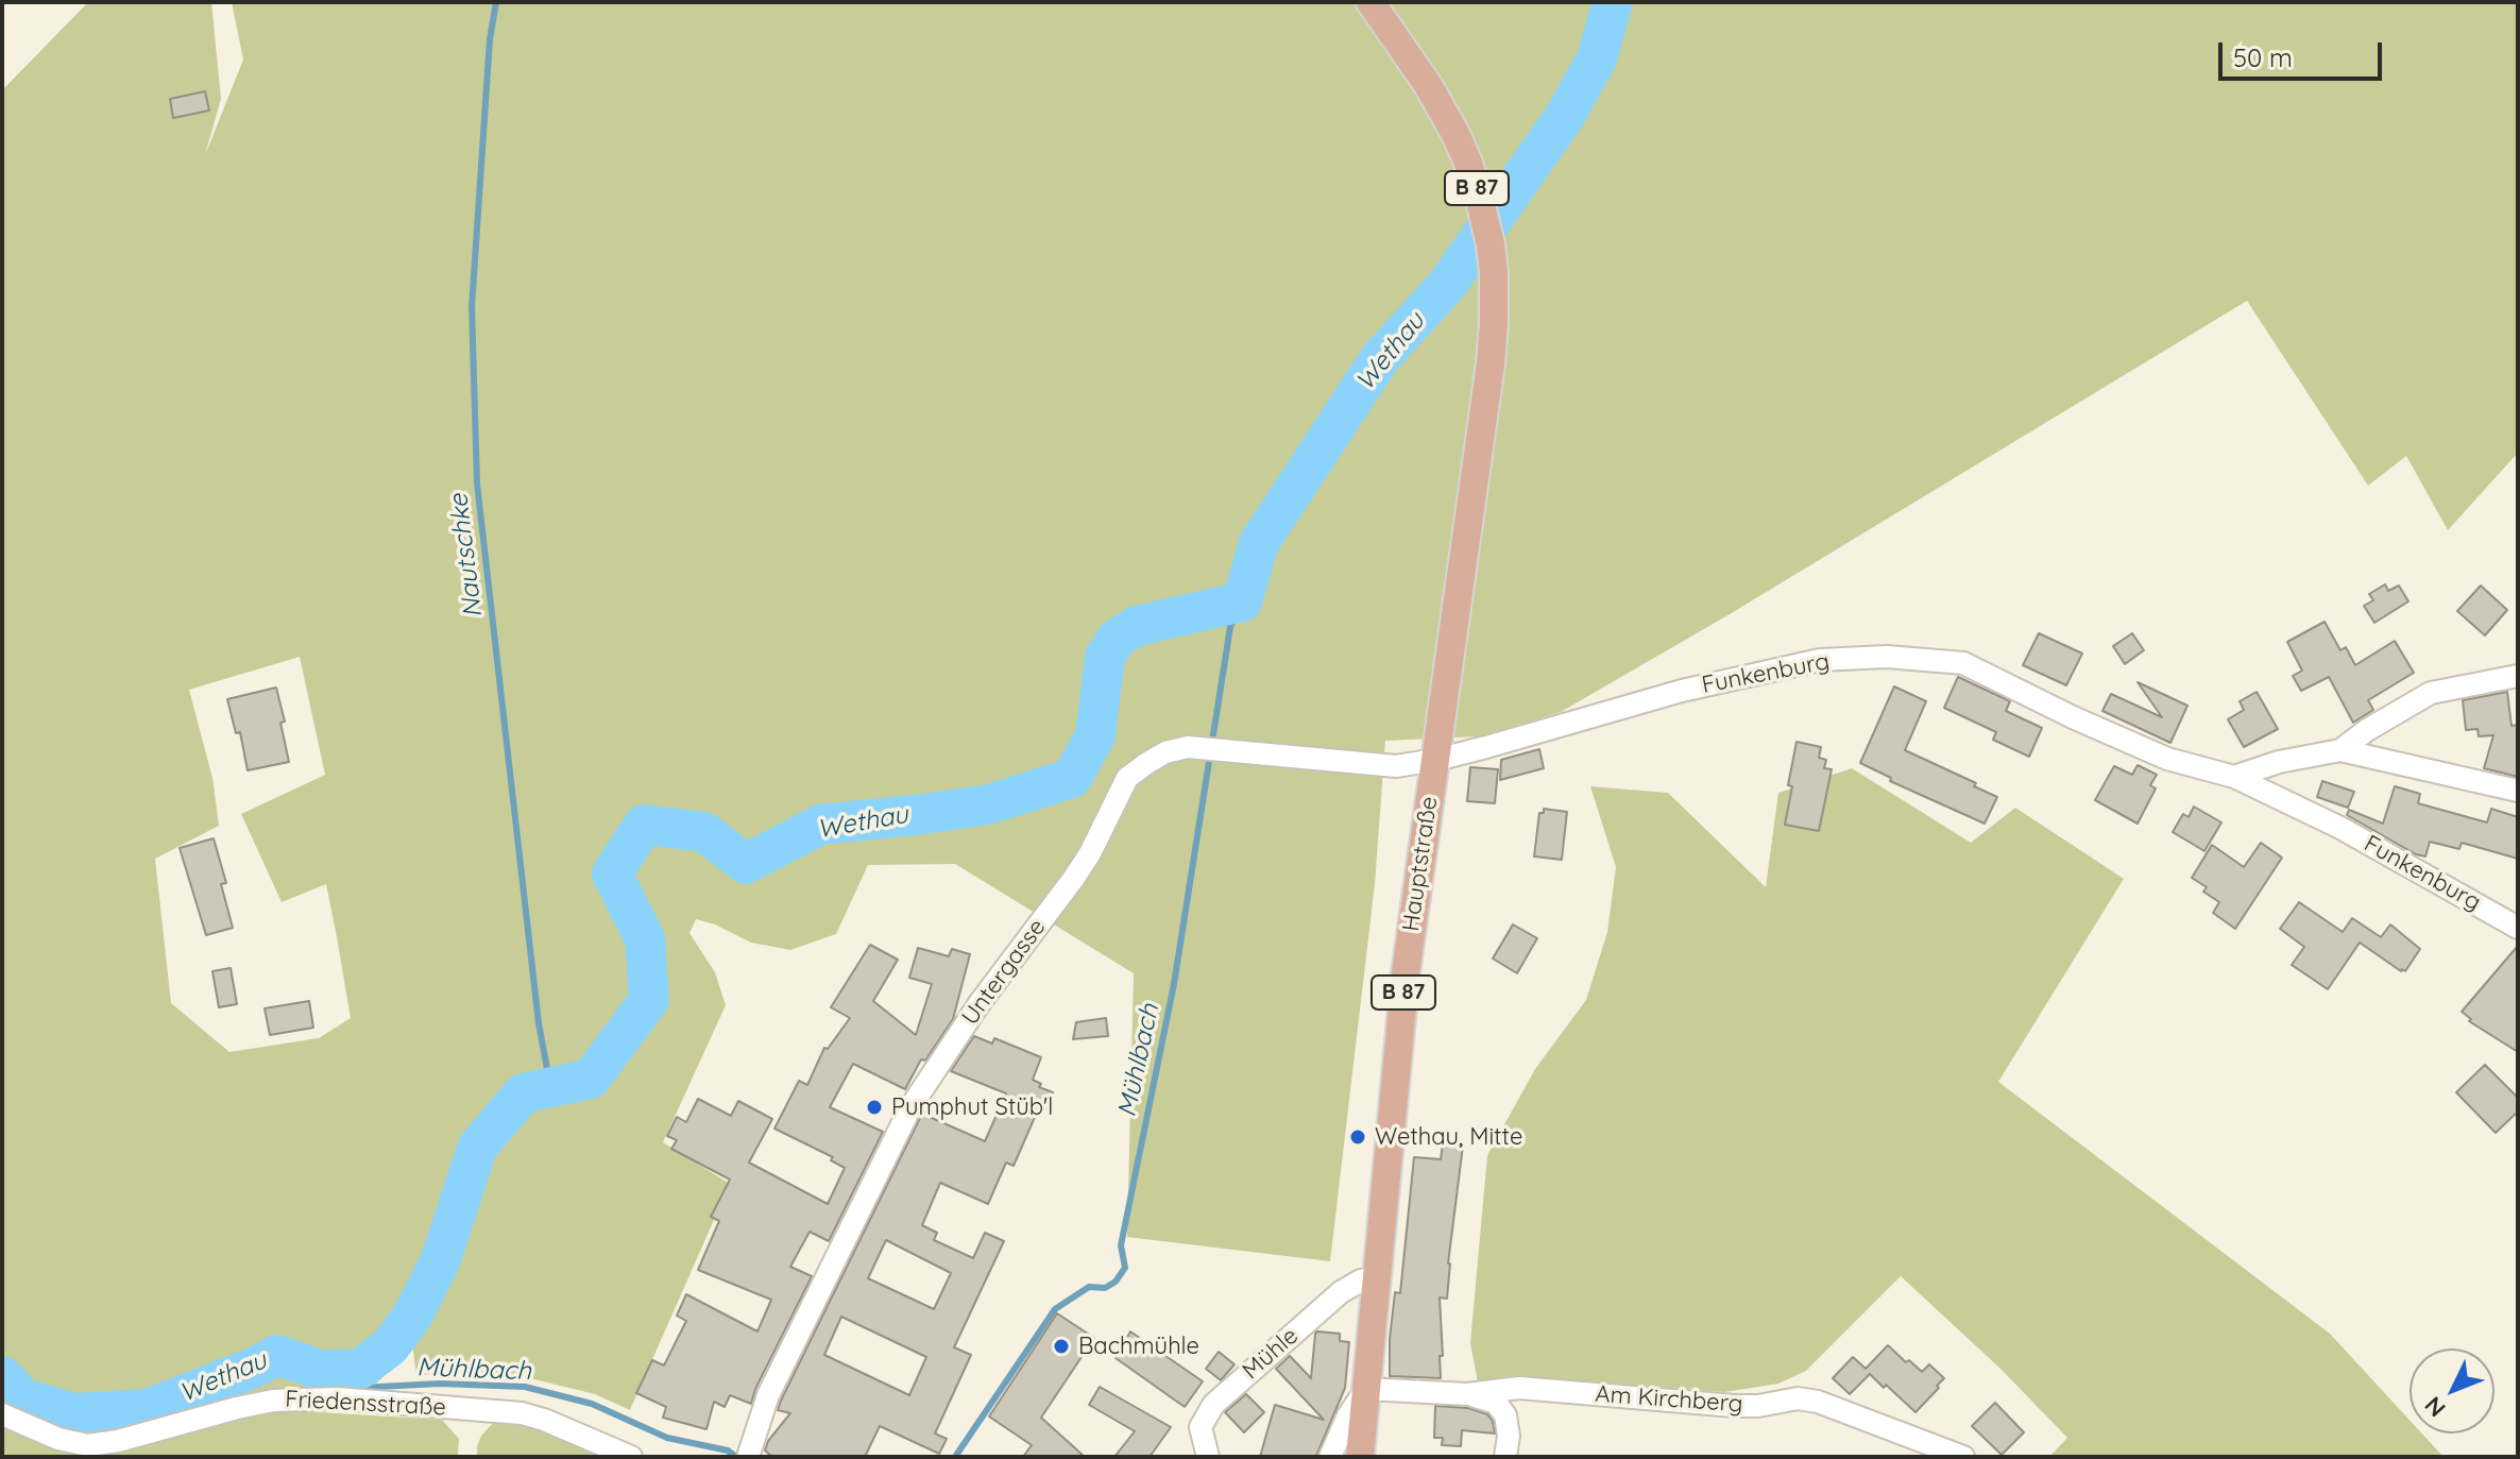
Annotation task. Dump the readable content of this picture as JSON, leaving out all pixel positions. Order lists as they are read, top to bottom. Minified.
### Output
{"streets":{"main road":["B 87","Hauptstraße"],"street":["Funkenburg","Untergasse","Mühle","Am Kirchberg","Friedensstraße"]},"crossings":[["Funkenburg","Hauptstraße"],["Funkenburg","Untergasse"],["Hauptstraße","Untergasse"],["Hauptstraße","Mühle"],["Hauptstraße","Am Kirchberg"]],"water":["Wethau","Nautschke","Mühlbach"],"places":["Pumphut Stüb'l","Wethau, Mitte","Bachmühle"],"scale_bar":"50 m","north":"bottom left"}
